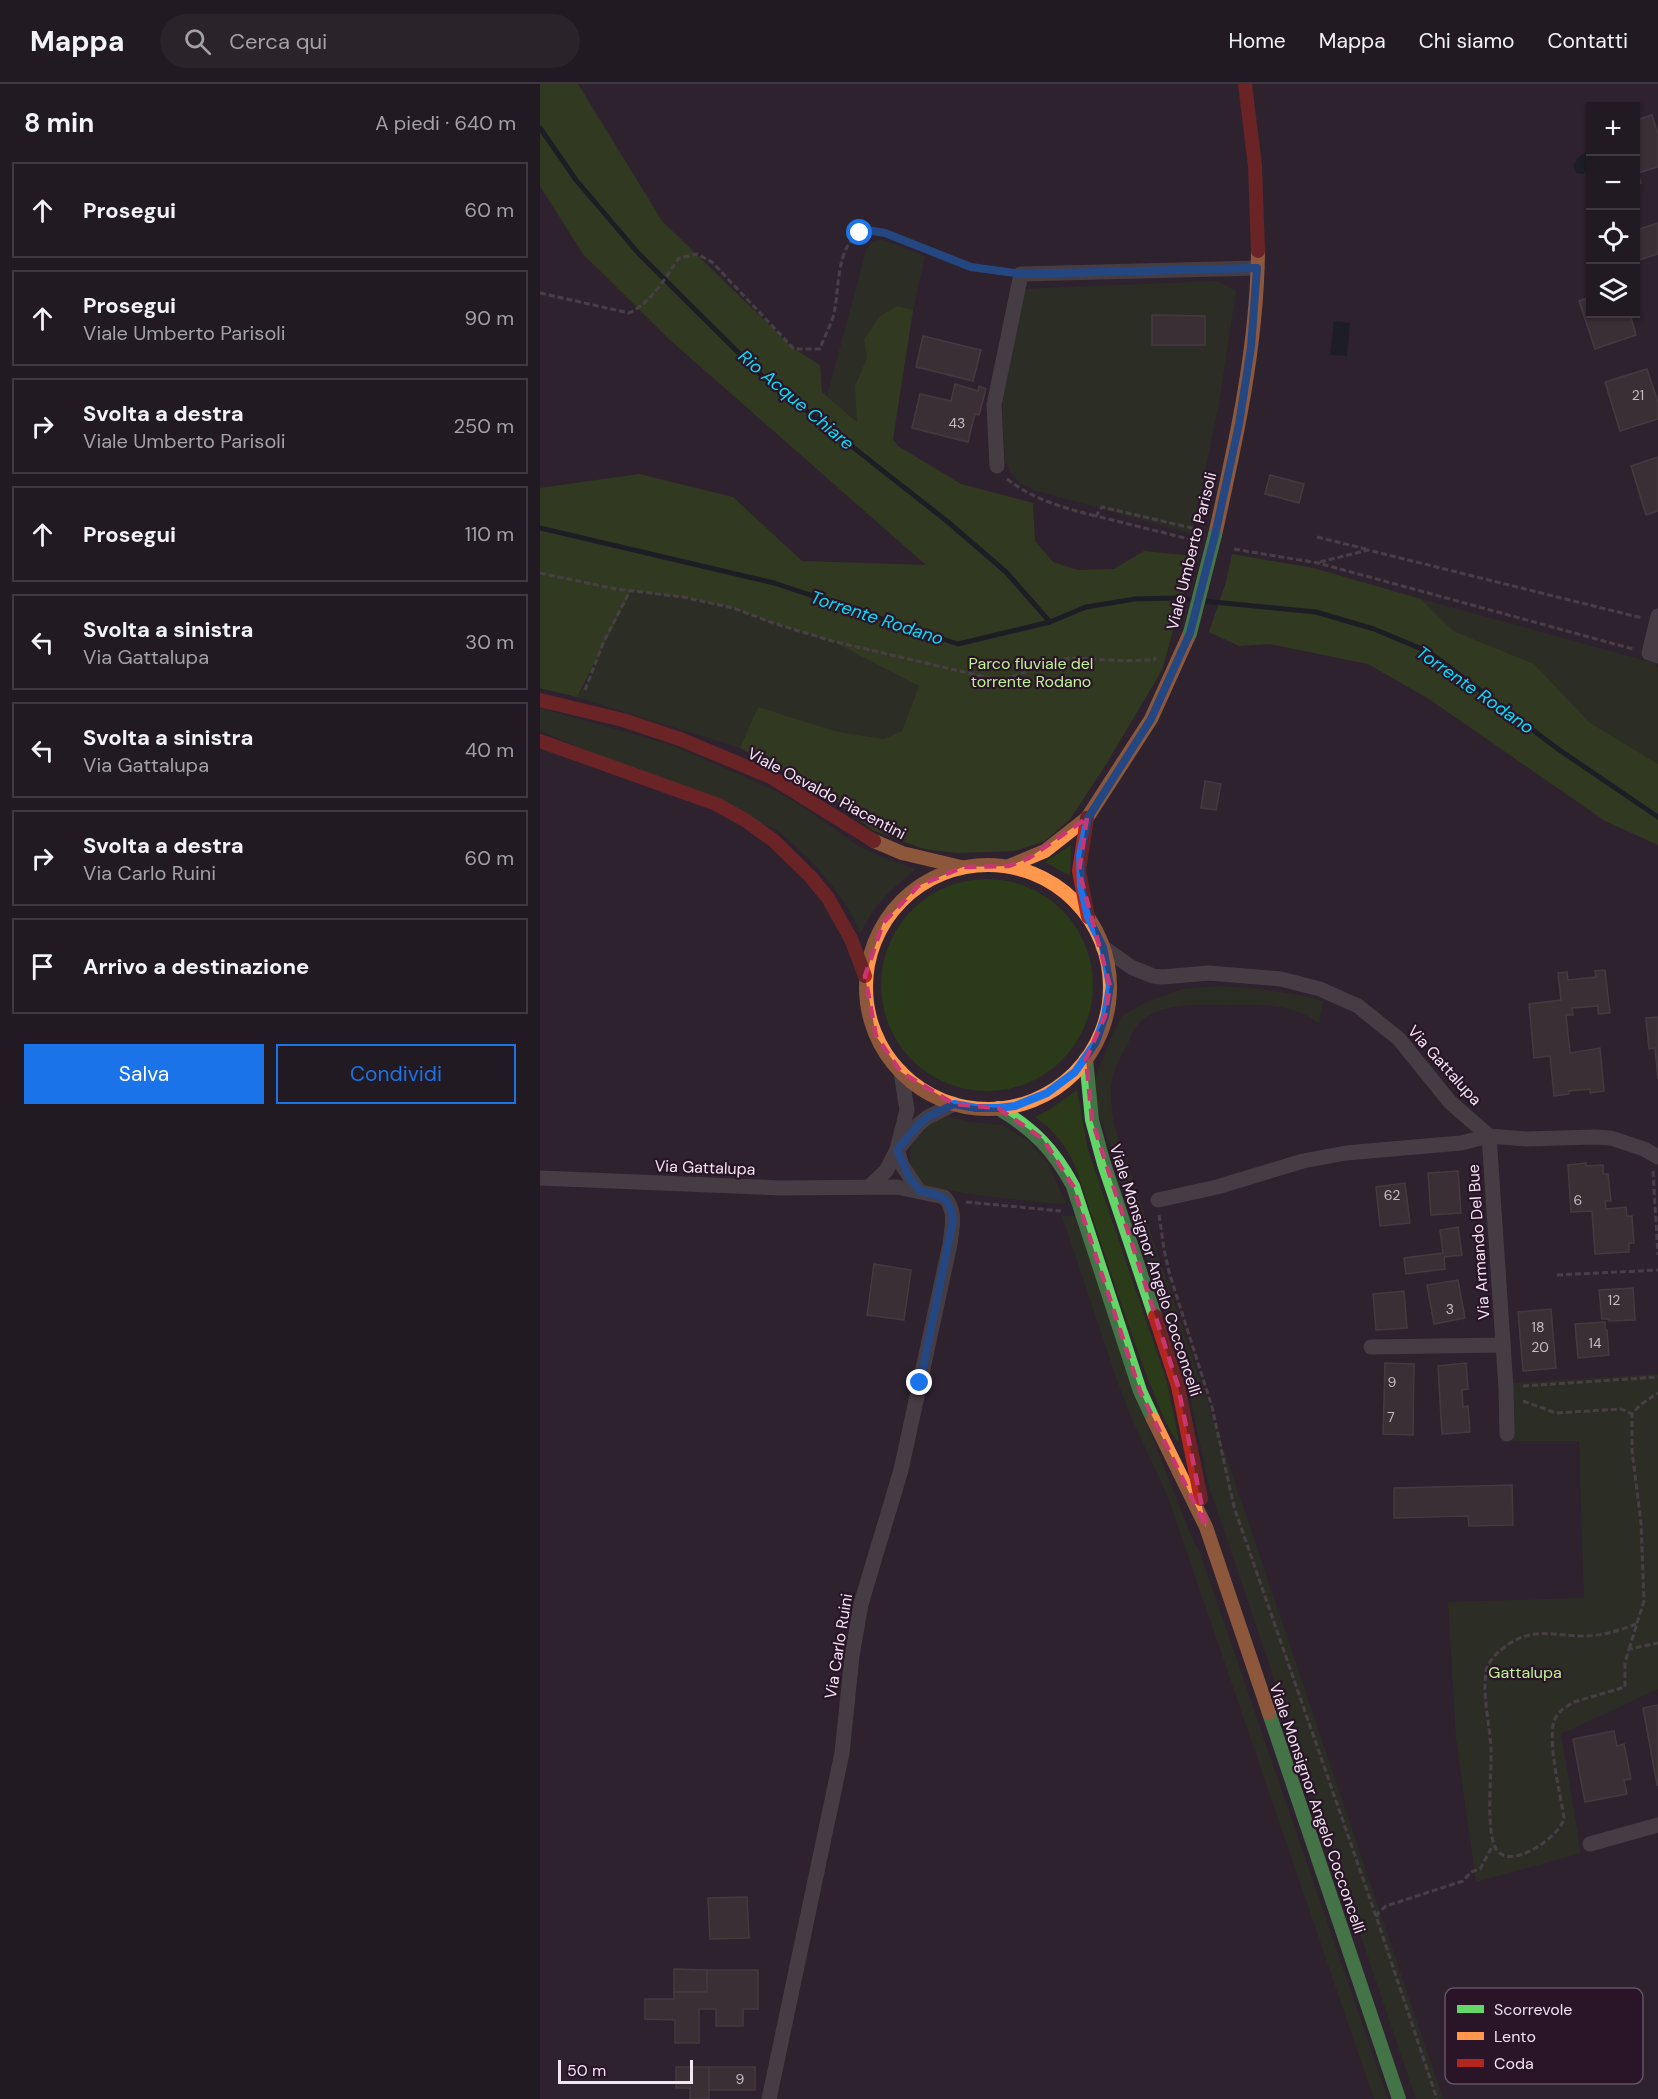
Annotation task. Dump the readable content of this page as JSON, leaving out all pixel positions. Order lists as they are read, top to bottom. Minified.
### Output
{"streets":{"main road":["Viale Umberto Parisoli","Viale Osvaldo Piacentini","Viale Monsignor Angelo Cocconcelli"],"street":["Via Gattalupa","Via Armando Del Bue","Via Carlo Ruini"]},"crossings":[["Via Gattalupa","Via Armando Del Bue"],["Via Gattalupa","Via Carlo Ruini"]],"water":["Rio Acque Chiare","Torrente Rodano"],"parks":["Parco fluviale del torrente Rodano","Gattalupa"],"house_numbers":["21","43","62","6","12","3","18","14","20","9","7","9"],"legend":["Scorrevole","Lento","Coda"],"scale_bar":"50 m","page":{"header":"Mappa","search":"Cerca qui","nav":["Home","Mappa","Chi siamo","Contatti"],"heading":["8 min","A piedi · 640 m"],"map_buttons":["+","−"],"list":[["Prosegui","60 m"],["Prosegui","Viale Umberto Parisoli","90 m"],["Svolta a destra","Viale Umberto Parisoli","250 m"],["Prosegui","110 m"],["Svolta a sinistra","Via Gattalupa","30 m"],["Svolta a sinistra","Via Gattalupa","40 m"],["Svolta a destra","Via Carlo Ruini","60 m"],"Arrivo a destinazione"],"buttons":["Salva","Condividi"],"scale":"50 m"}}
